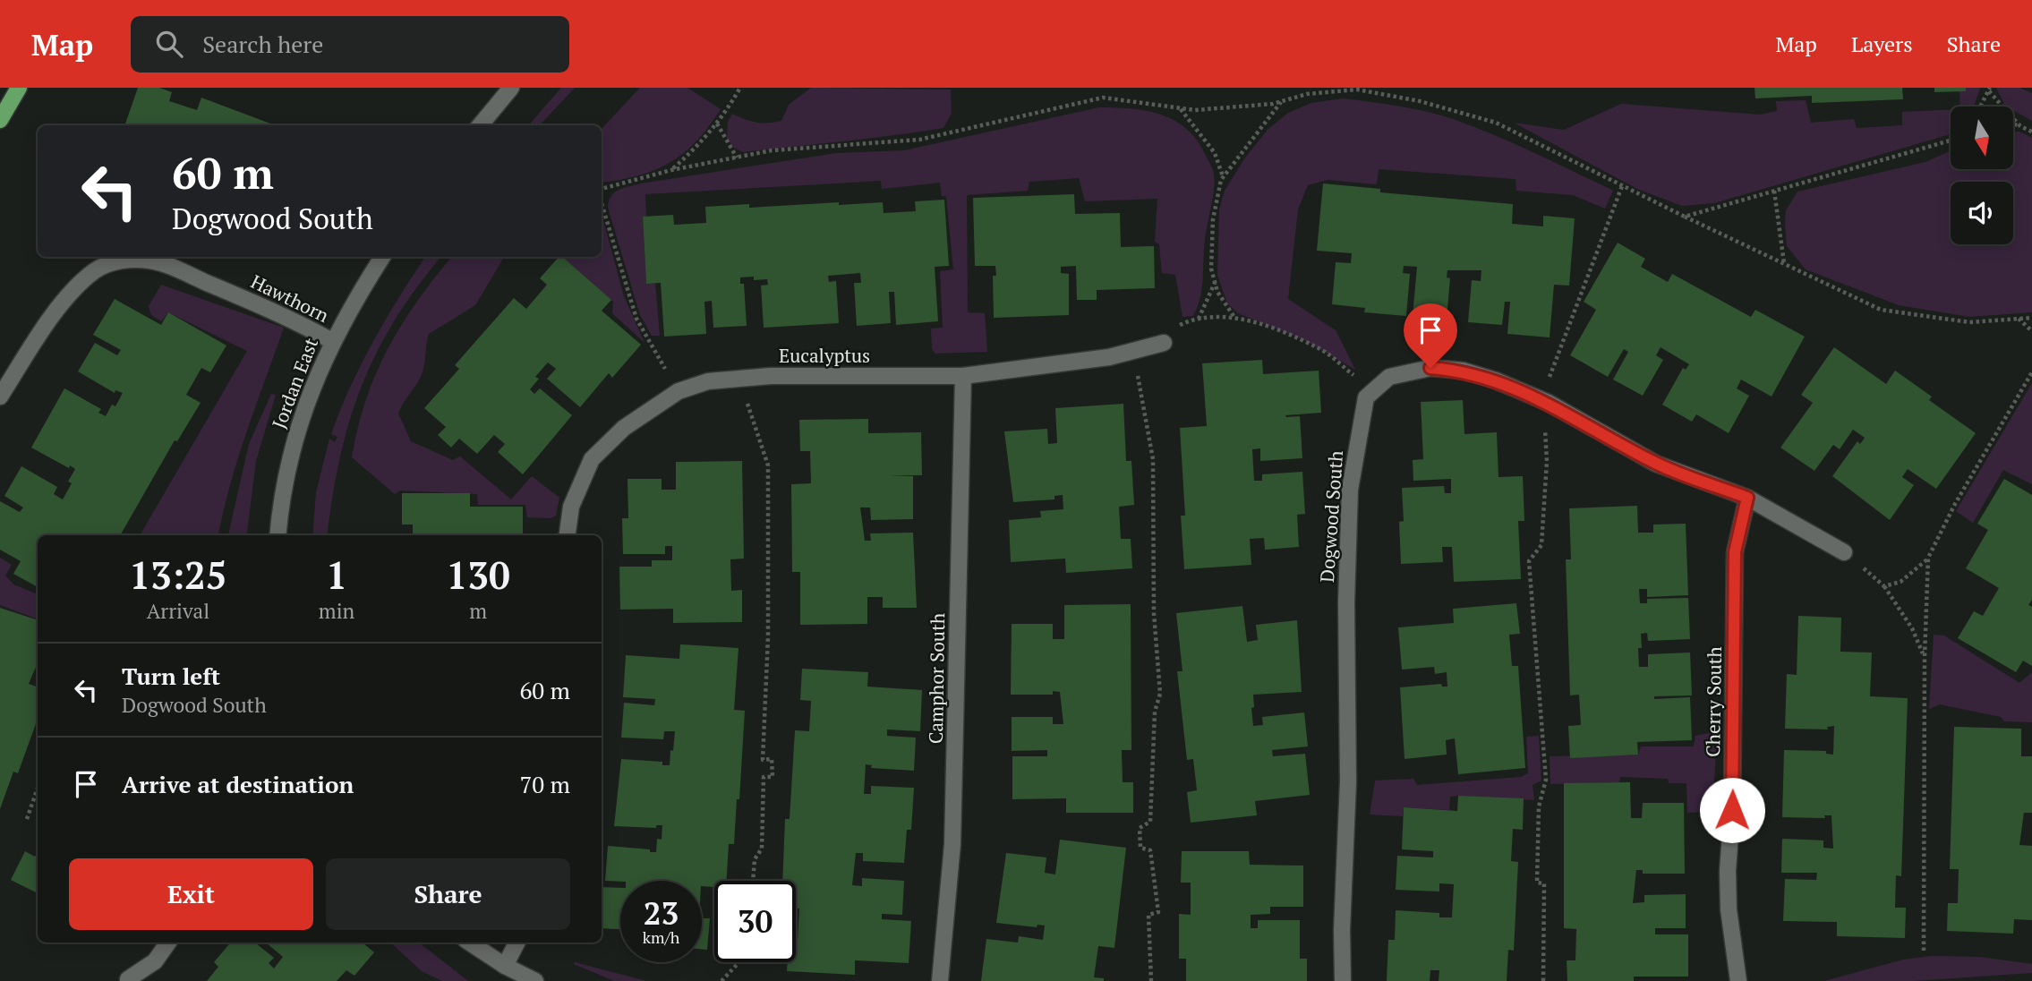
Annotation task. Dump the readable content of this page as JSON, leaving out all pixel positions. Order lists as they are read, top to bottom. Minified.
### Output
{"streets":{"street":["Hawthorn","Eucalyptus","Jordan East","Dogwood South","Camphor South","Cherry South"]},"crossings":[["Hawthorn","Jordan East"],["Eucalyptus","Camphor South"]],"north":"bottom","page":{"header":"Map","search":"Search here","nav":["Map","Layers","Share"],"turn":["60 m","Dogwood South"],"eta":["13:25","Arrival","1","min","130","m"],"list":[{"name":"Turn left","note":"Dogwood South","value":"60 m"},{"name":"Arrive at destination","value":"70 m"}],"buttons":["Exit","Share"],"speed":"23 km/h","limit":"30"}}
